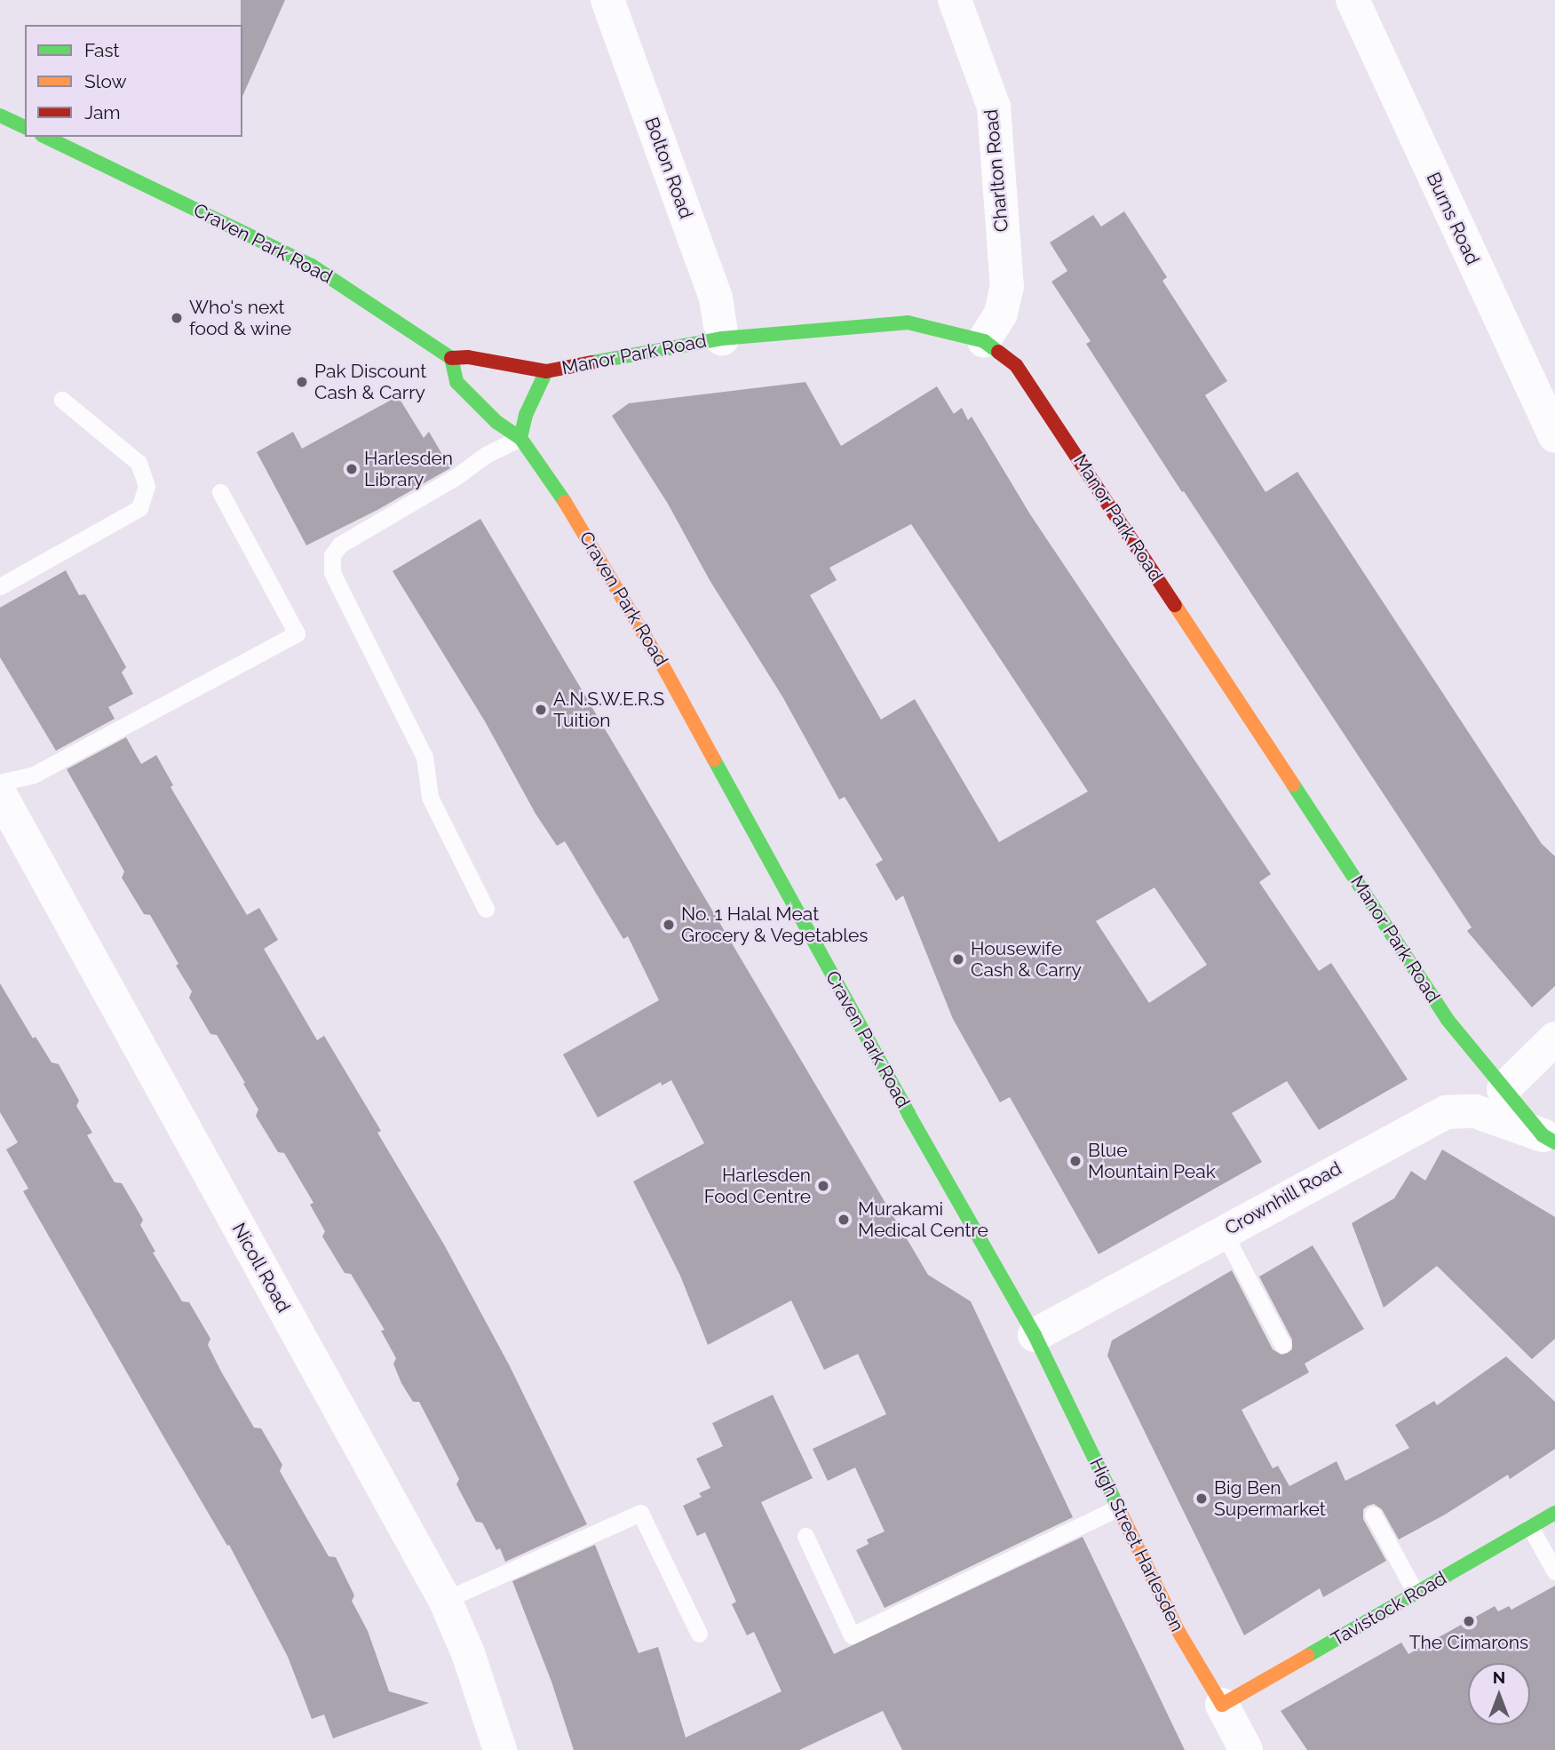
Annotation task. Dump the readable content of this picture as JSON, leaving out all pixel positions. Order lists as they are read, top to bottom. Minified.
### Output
{"streets":{"main road":["Craven Park Road","Manor Park Road","High Street Harlesden","Tavistock Road"],"street":["Bolton Road","Charlton Road","Burns Road","Crownhill Road","Nicoll Road"]},"crossings":[["Bolton Road","Manor Park Road"],["Charlton Road","Manor Park Road"],["Craven Park Road","Manor Park Road"],["Craven Park Road","Crownhill Road"],["Craven Park Road","High Street Harlesden"],["Manor Park Road","Crownhill Road"],["Crownhill Road","High Street Harlesden"],["High Street Harlesden","Tavistock Road"]],"places":["Who's next food & wine","Pak Discount Cash & Carry","Harlesden Library","A.N.S.W.E.R.S Tuition","No. 1 Halal Meat Grocery & Vegetables","Housewife Cash & Carry","Blue Mountain Peak","Harlesden Food Centre","Murakami Medical Centre","Big Ben Supermarket","The Cimarons"],"legend":["Fast","Slow","Jam"],"north":"top"}
